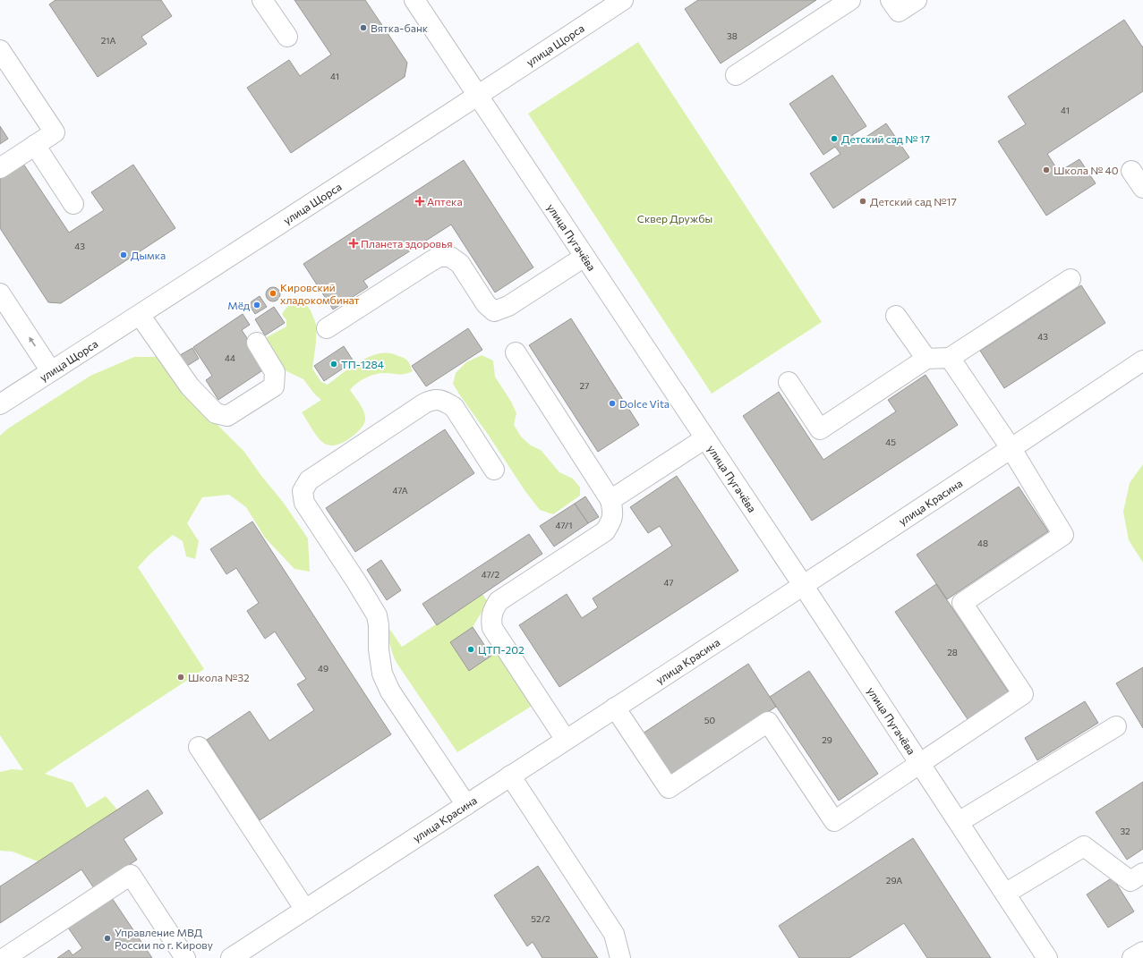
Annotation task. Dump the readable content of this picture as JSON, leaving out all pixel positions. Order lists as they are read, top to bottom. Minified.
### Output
{"streets":{"street":["улица Щорса","улица Пугачёва","улица Красина"]},"crossings":[["улица Щорса","улица Пугачёва"],["улица Пугачёва","улица Красина"]],"parks":["Сквер Дружбы"],"places":{"other":["Вятка-банк","Детский сад № 17","Школа № 40","Детский сад №17","Дымка","Кировский хладокомбинат","Мёд","ТП-1284","Dolce Vita","ЦТП-202","Школа №32","Управление МВД России по г. Кирову"],"health":["Аптека","Планета здоровья"]},"house_numbers":["38","21А","41","41","43","43","44","27","45","47А","47/1","48","47/2","47","28","49","50","29","32","29А","52/2"]}
